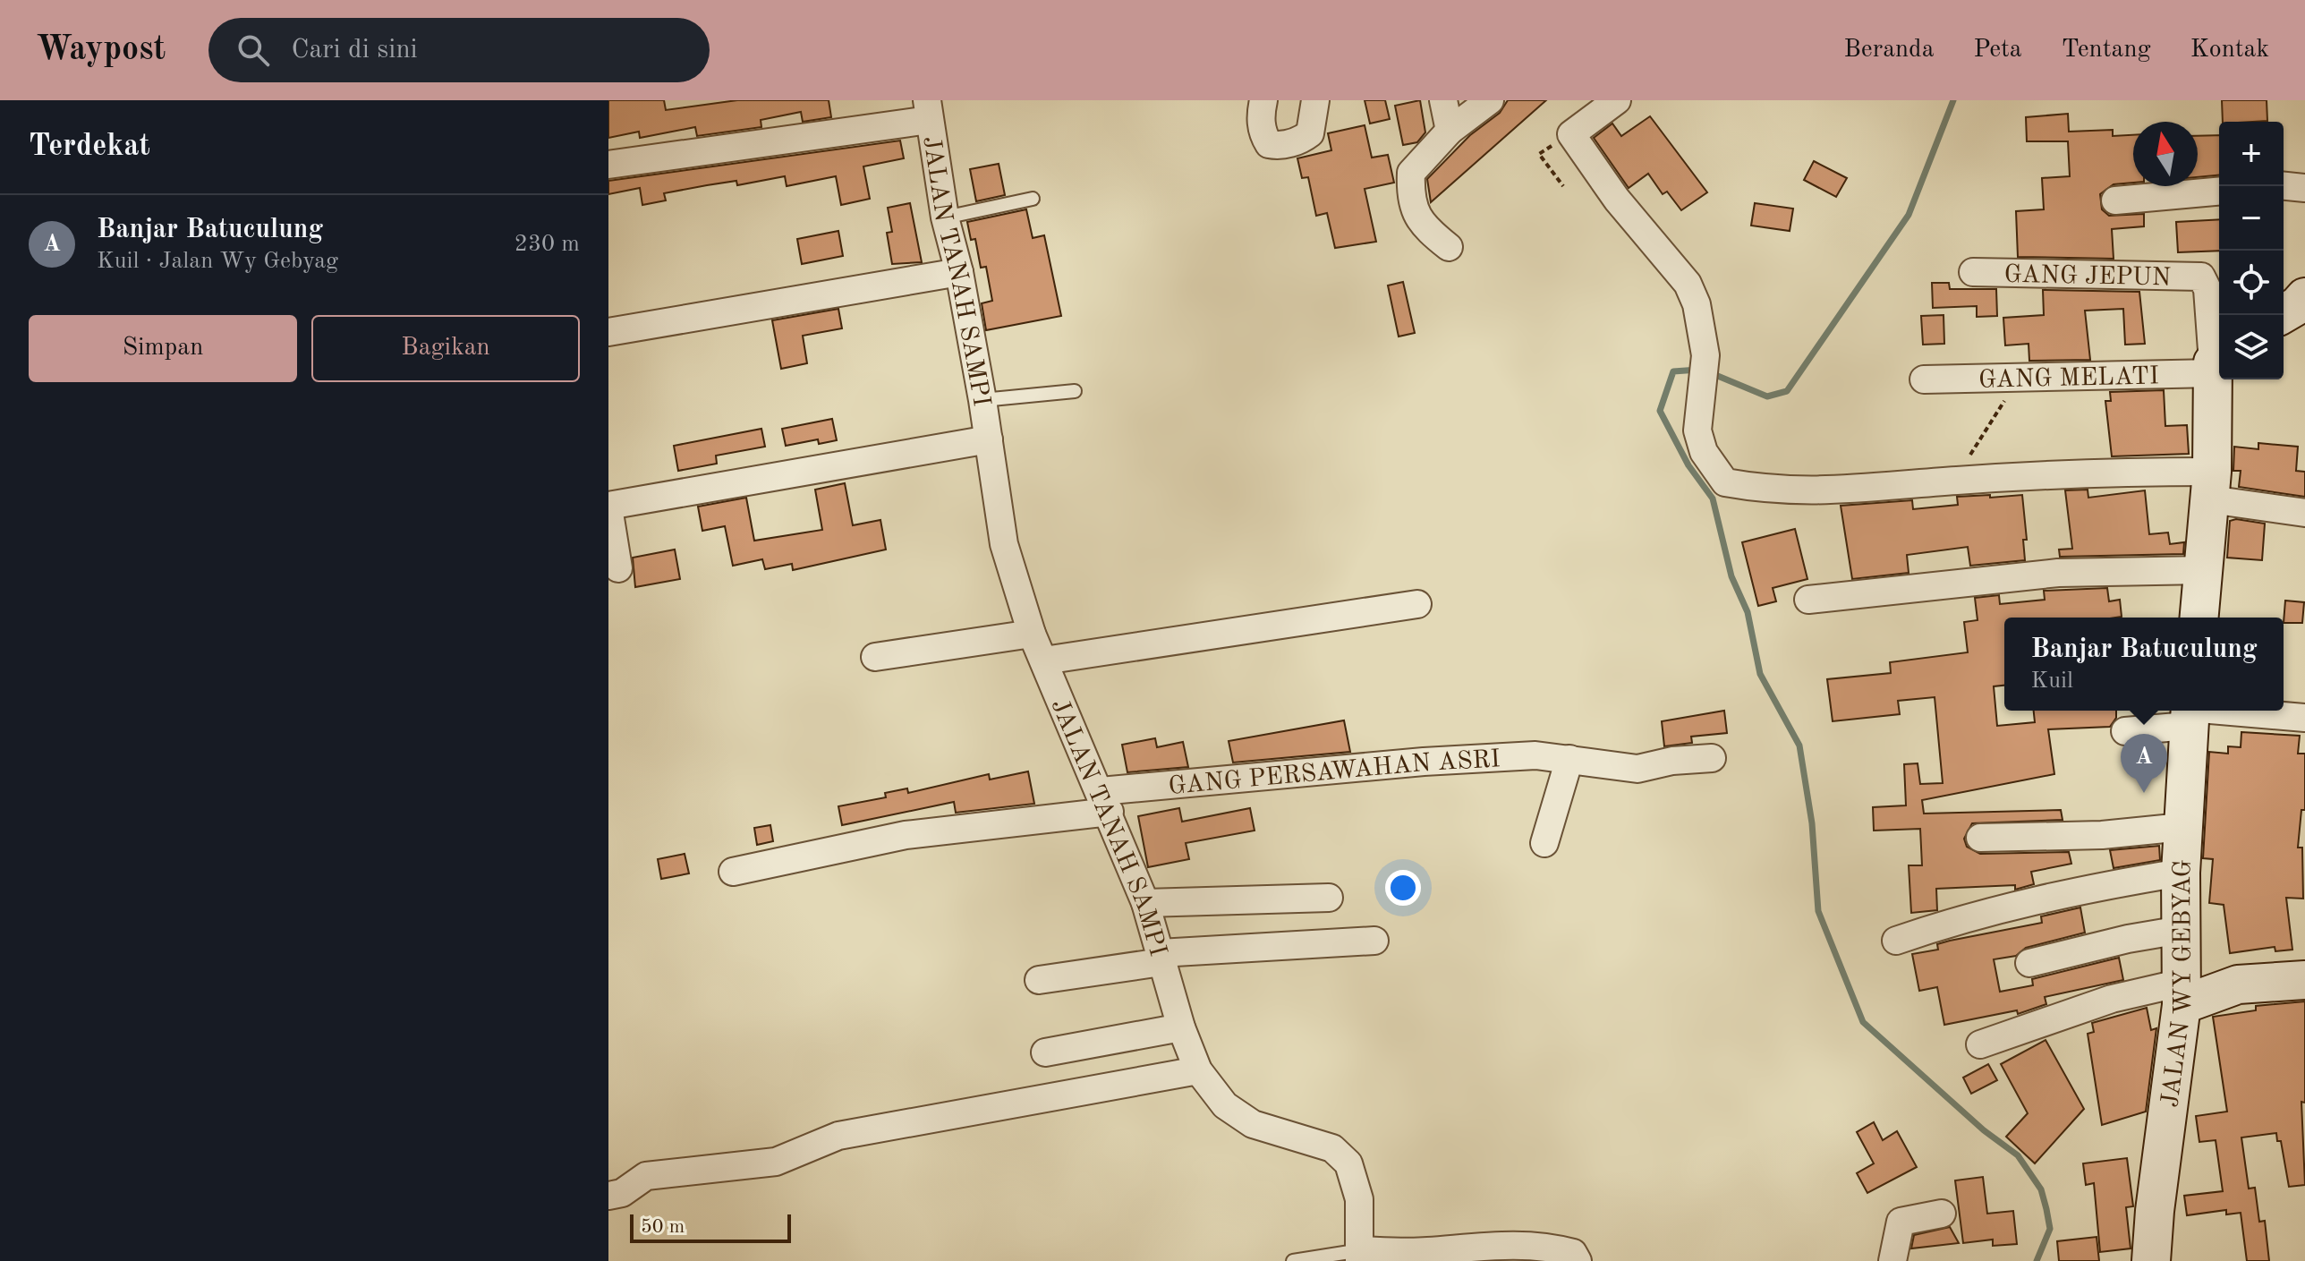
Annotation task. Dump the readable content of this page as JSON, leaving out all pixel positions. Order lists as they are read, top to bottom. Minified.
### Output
{"streets":{"street":["JALAN TANAH SAMPI","GANG JEPUN","GANG MELATI","GANG PERSAWAHAN ASRI","JALAN WY GEBYAG"]},"crossings":[["JALAN TANAH SAMPI","GANG PERSAWAHAN ASRI"],["GANG JEPUN","GANG MELATI"]],"scale_bar":"50 m","north":"top","page":{"header":"Waypost","search":"Cari di sini","nav":["Beranda","Peta","Tentang","Kontak"],"heading":"Terdekat","map_buttons":["+","−"],"list":[{"mark":"A","name":"Banjar Batuculung","note":"Kuil · Jalan Wy Gebyag","value":"230 m"}],"buttons":["Simpan","Bagikan"],"popup":["Banjar Batuculung","Kuil"],"pins":"A","scale":"50 m"}}
